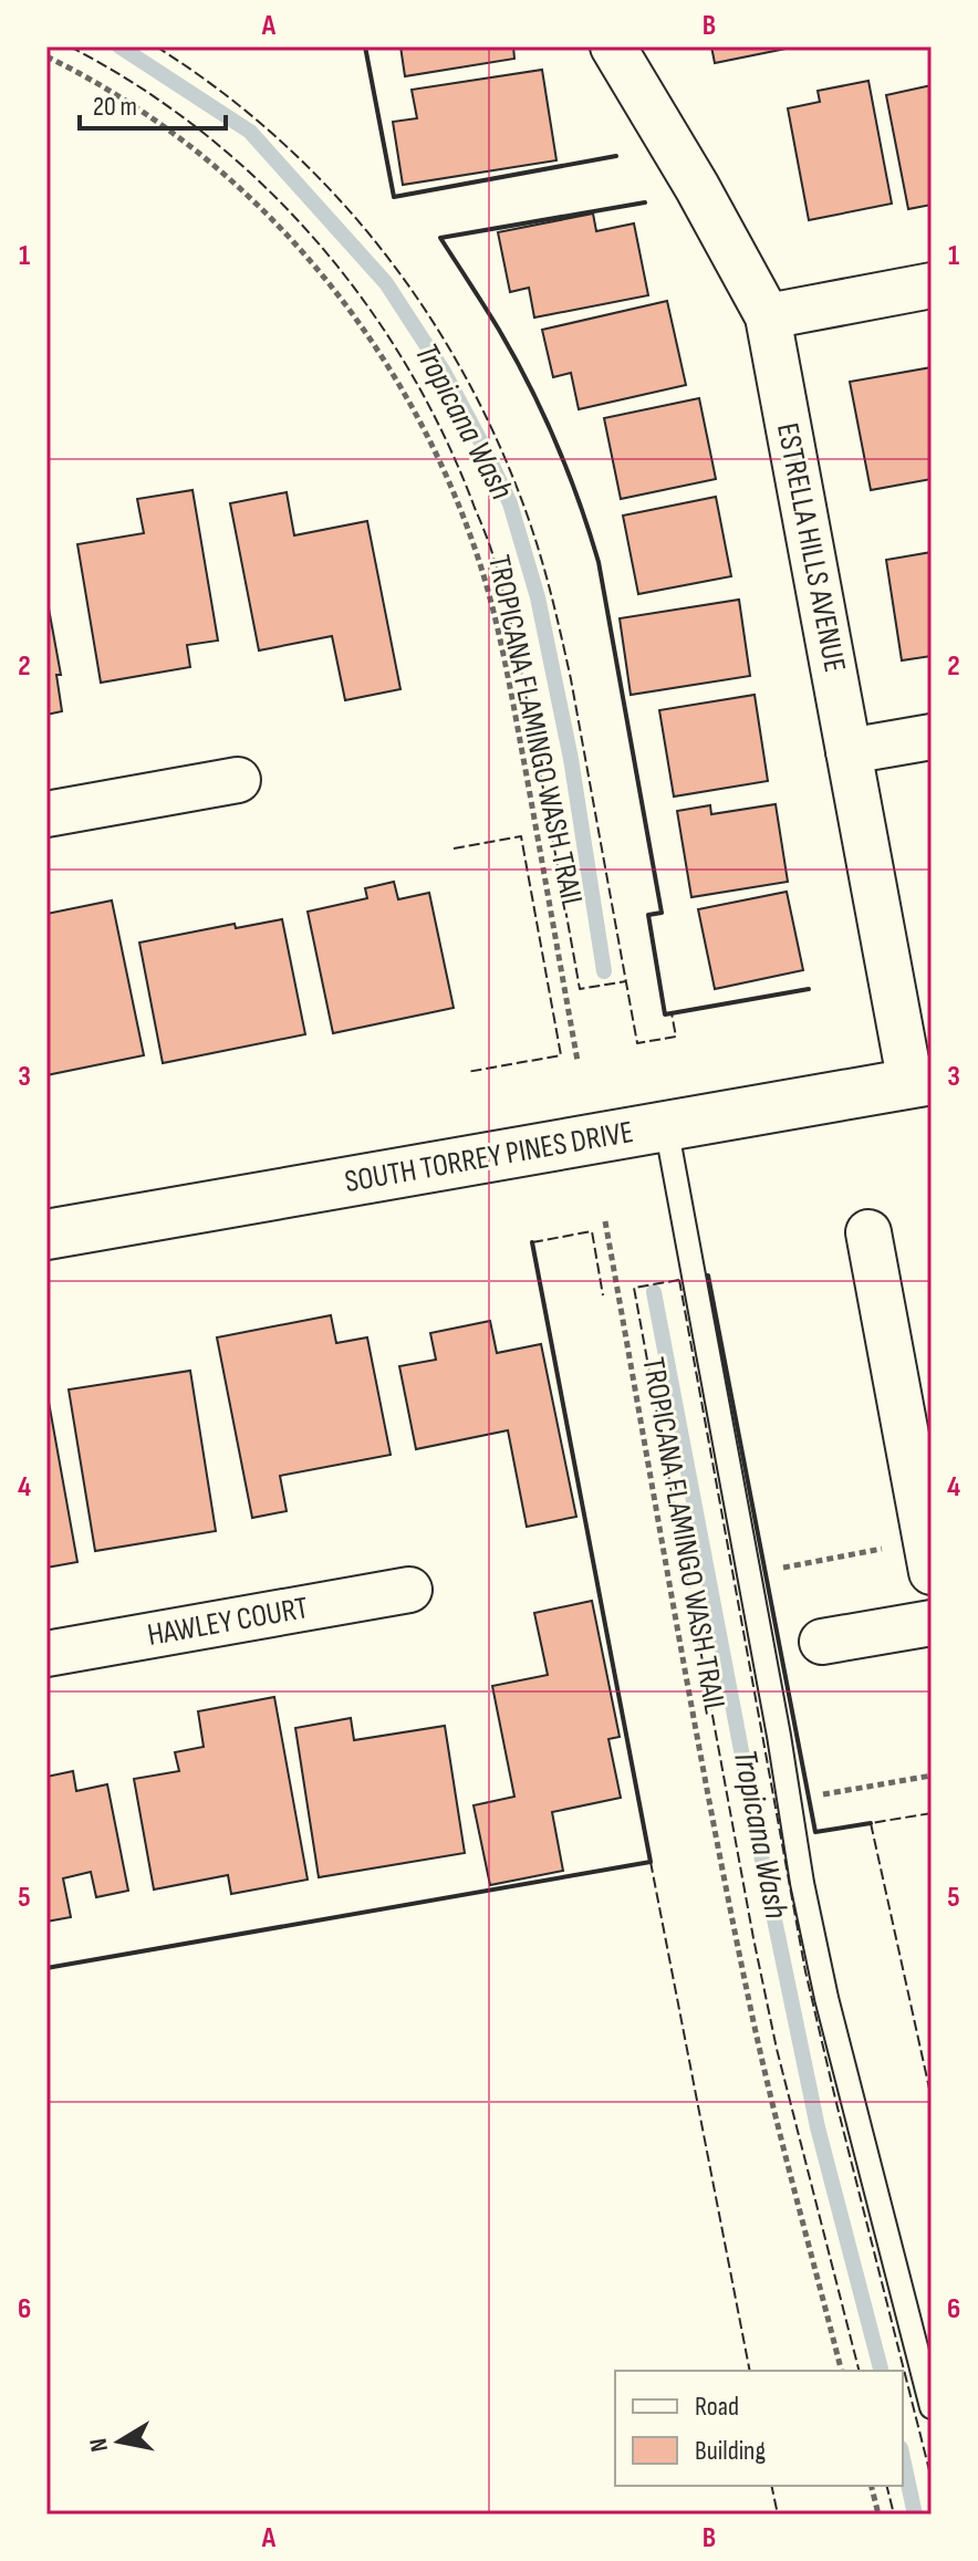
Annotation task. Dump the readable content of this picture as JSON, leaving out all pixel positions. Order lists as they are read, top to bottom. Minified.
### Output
{"streets":{"main road":["SOUTH TORREY PINES DRIVE"],"street":["ESTRELLA HILLS AVENUE","HAWLEY COURT"],"path":["TROPICANA FLAMINGO WASH TRAIL"]},"crossings":[["ESTRELLA HILLS AVENUE","SOUTH TORREY PINES DRIVE"]],"water":["Tropicana Wash"],"legend":["Road","Building"],"scale_bar":"20 m","north":"left","grid":{"columns":["A","B"],"rows":["1","2","3","4","5","6"]}}
